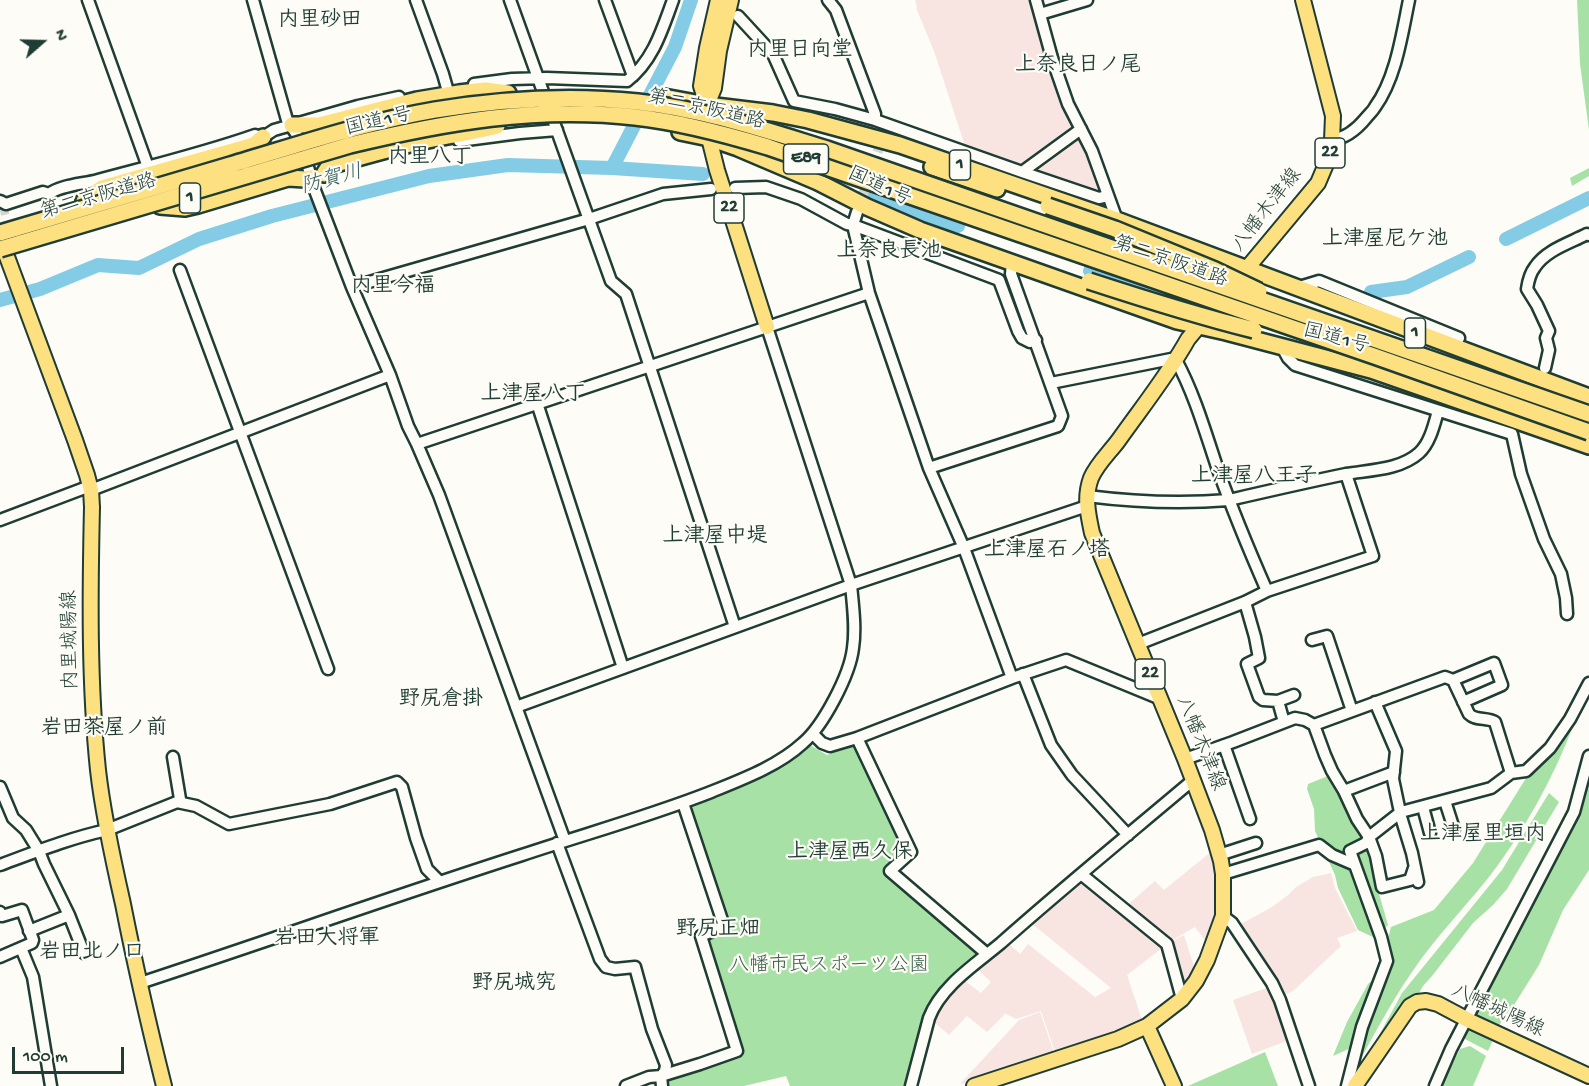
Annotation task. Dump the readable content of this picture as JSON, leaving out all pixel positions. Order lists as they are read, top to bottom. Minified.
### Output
{"streets":{"highway":["第二京阪道路","国道1号","E89","1"],"main road":["22","八幡木津線","内里城陽線","八幡城陽線"]},"crossings":[["第二京阪道路","国道1号"],["第二京阪道路","内里城陽線"],["国道1号","22"],["国道1号","八幡木津線"],["国道1号","内里城陽線"]],"districts":["内里砂田","内里日向堂","上奈良日ノ尾","内里八丁","上津屋尼ケ池","上奈良長池","内里今福","上津屋八丁","上津屋八王子","上津屋中堤","上津屋石ノ塔","野尻倉掛","岩田茶屋ノ前","上津屋里垣内","上津屋西久保","野尻正畑","岩田大将軍","岩田北ノ口","野尻城究"],"water":["防賀川"],"parks":["八幡市民スポーツ公園"],"scale_bar":"100 m","north":"right"}
